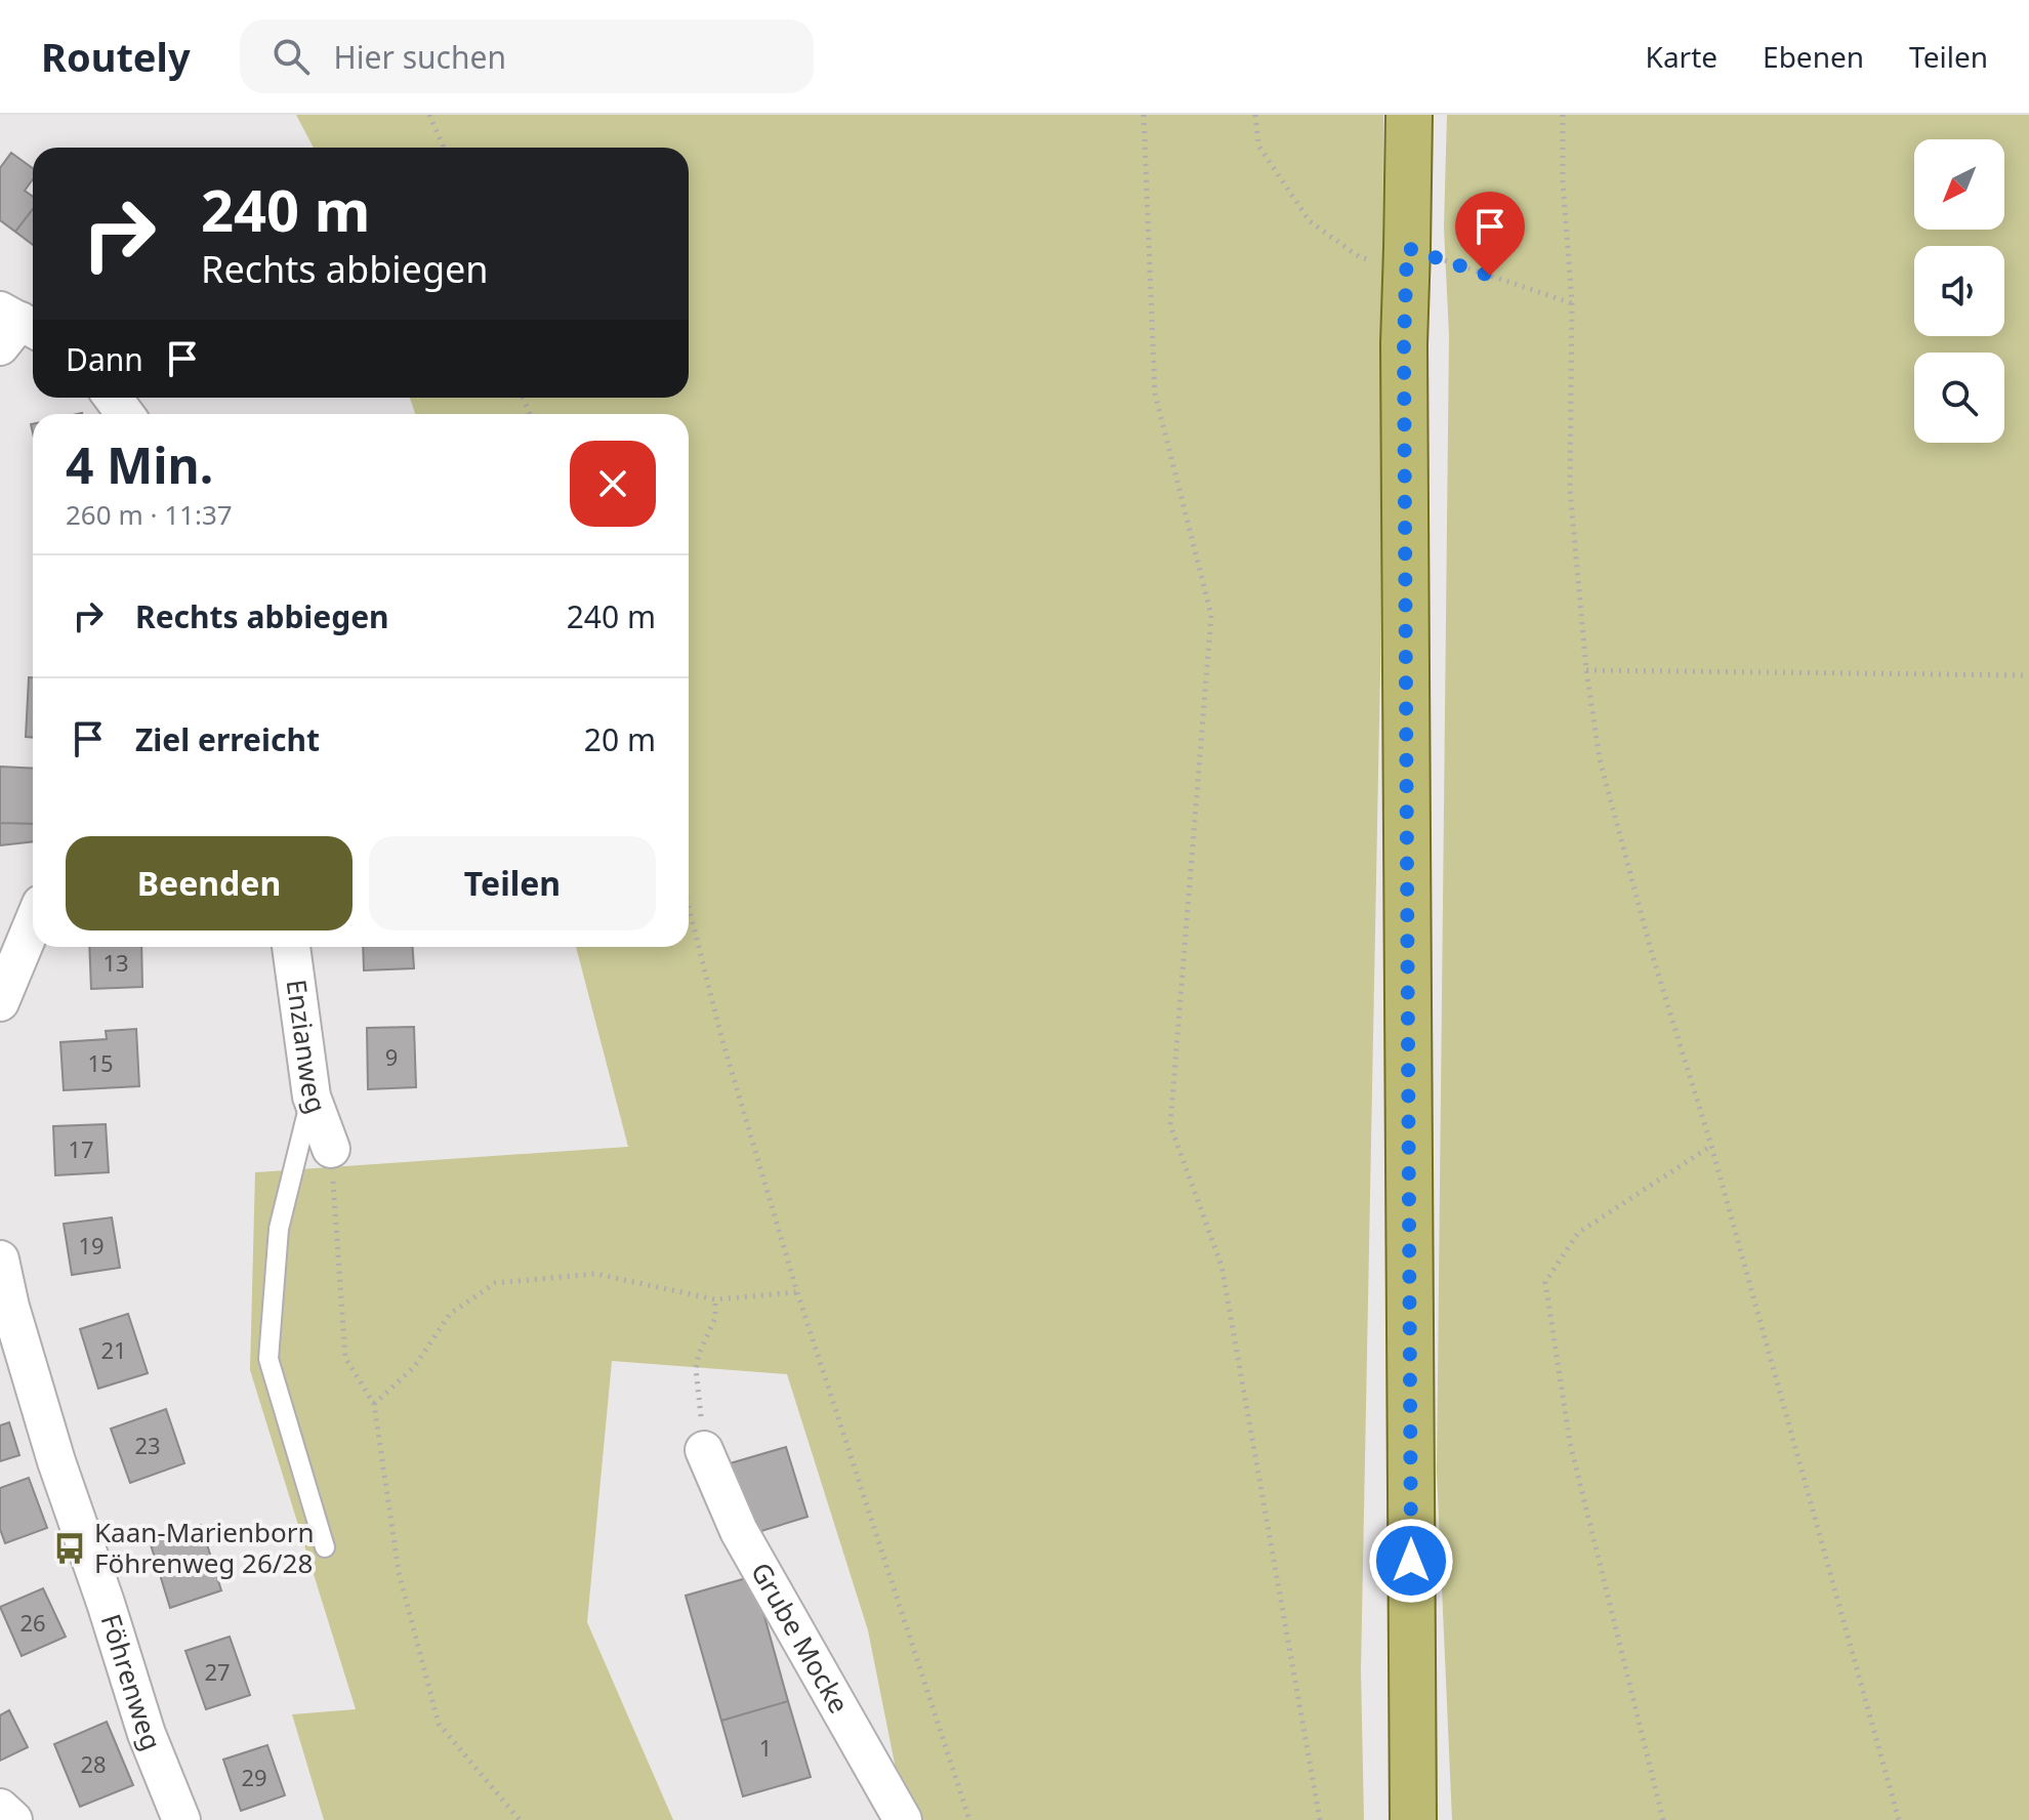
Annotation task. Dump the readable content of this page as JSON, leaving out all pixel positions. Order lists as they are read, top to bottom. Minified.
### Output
{"streets":{"street":["Enzianweg","Grube Mocke","Föhrenweg"]},"places":{"bus stop":["Kaan-Marienborn Föhrenweg 26/28"]},"house_numbers":["13","9","15","17","19","21","23","26","27","1","28","29"],"north":"bottom left","page":{"header":"Routely","search":"Hier suchen","nav":["Karte","Ebenen","Teilen"],"turn":["240 m","Rechts abbiegen"],"then":"Dann","heading":["4 Min.","260 m · 11:37"],"list":[{"name":"Rechts abbiegen","value":"240 m"},{"name":"Ziel erreicht","value":"20 m"}],"buttons":["Beenden","Teilen"]}}
